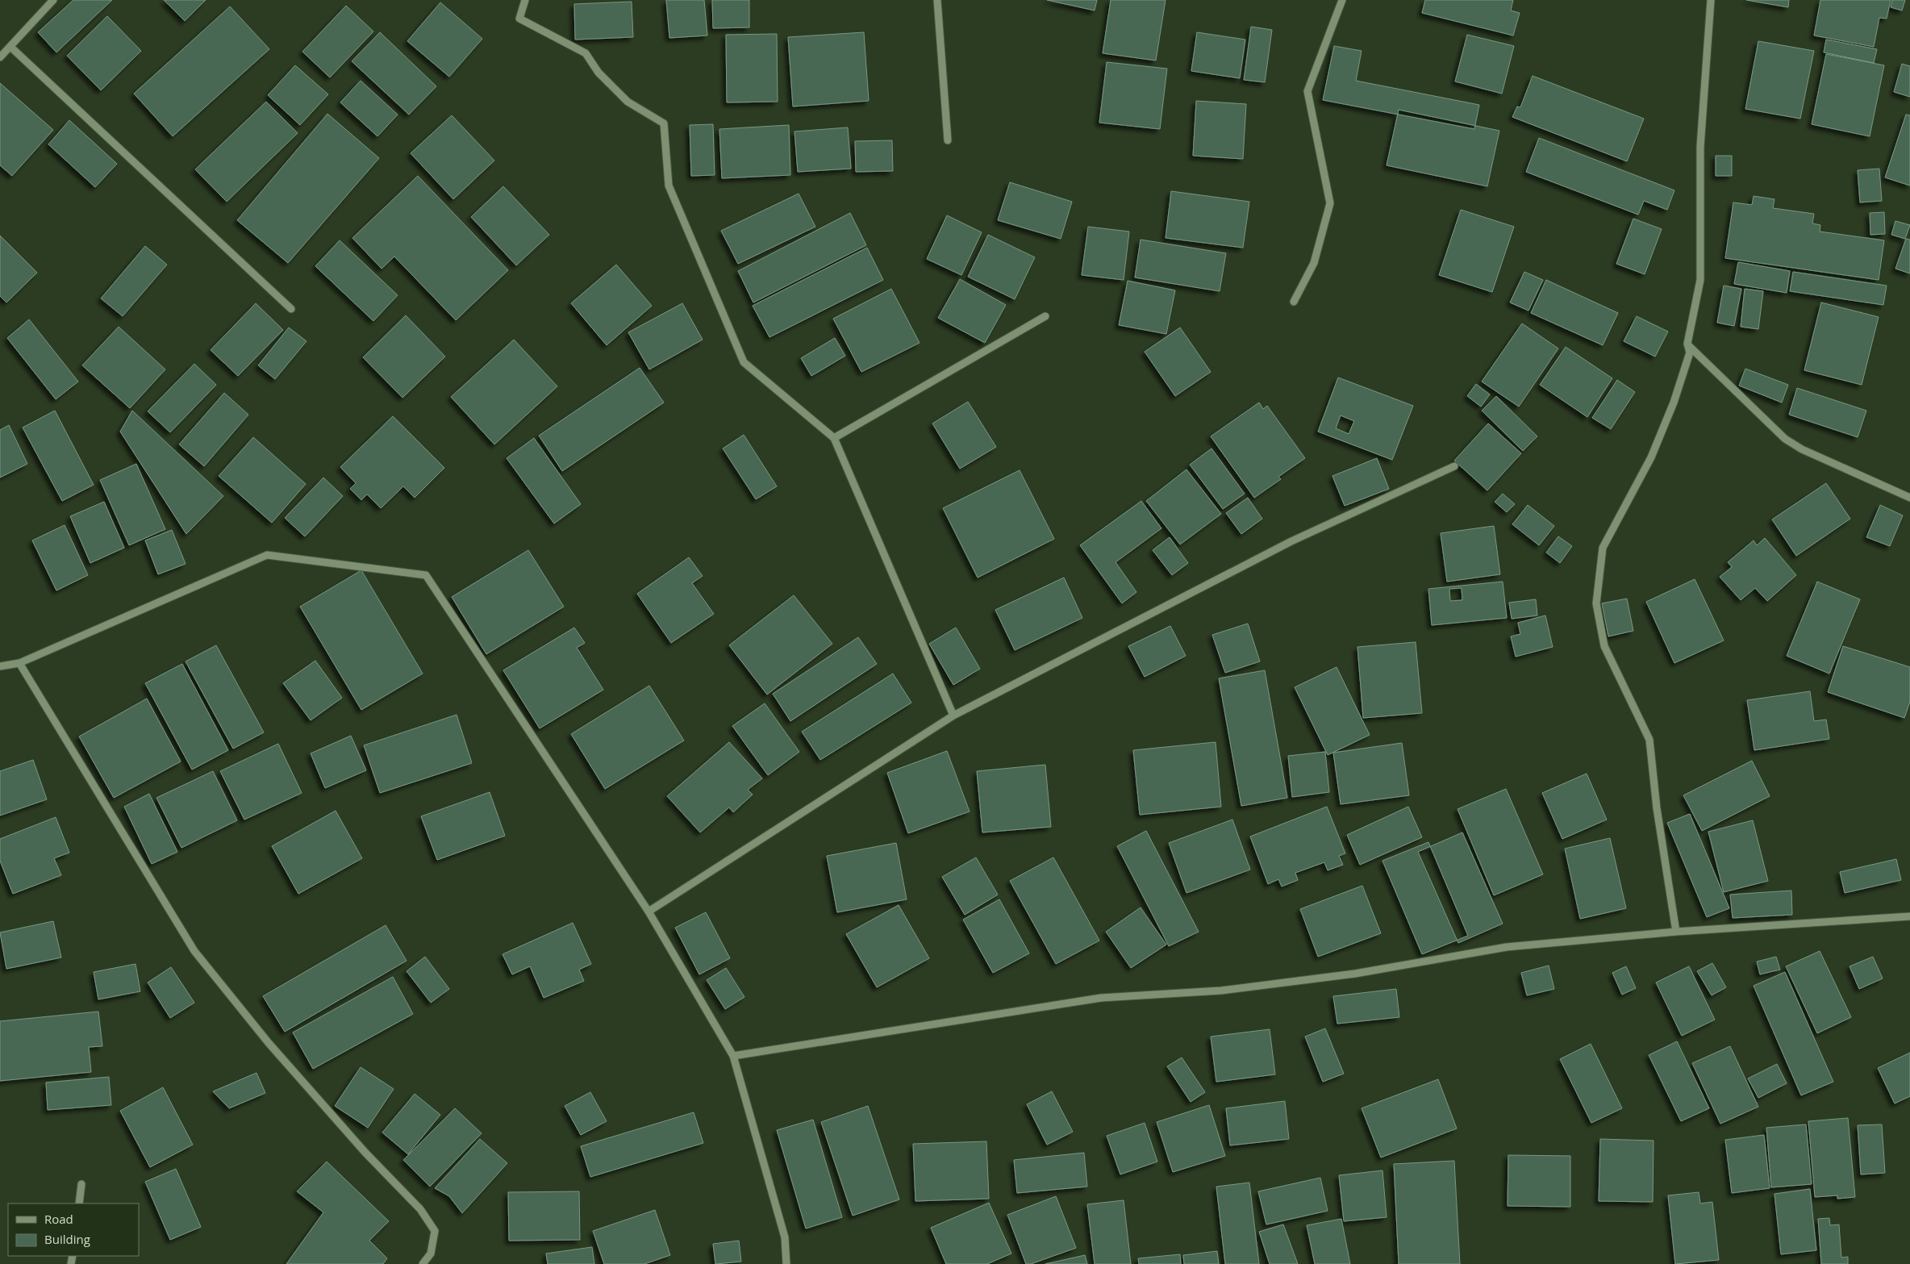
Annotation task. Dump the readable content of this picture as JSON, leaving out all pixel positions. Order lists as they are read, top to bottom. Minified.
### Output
{"legend":["Road","Building"]}
